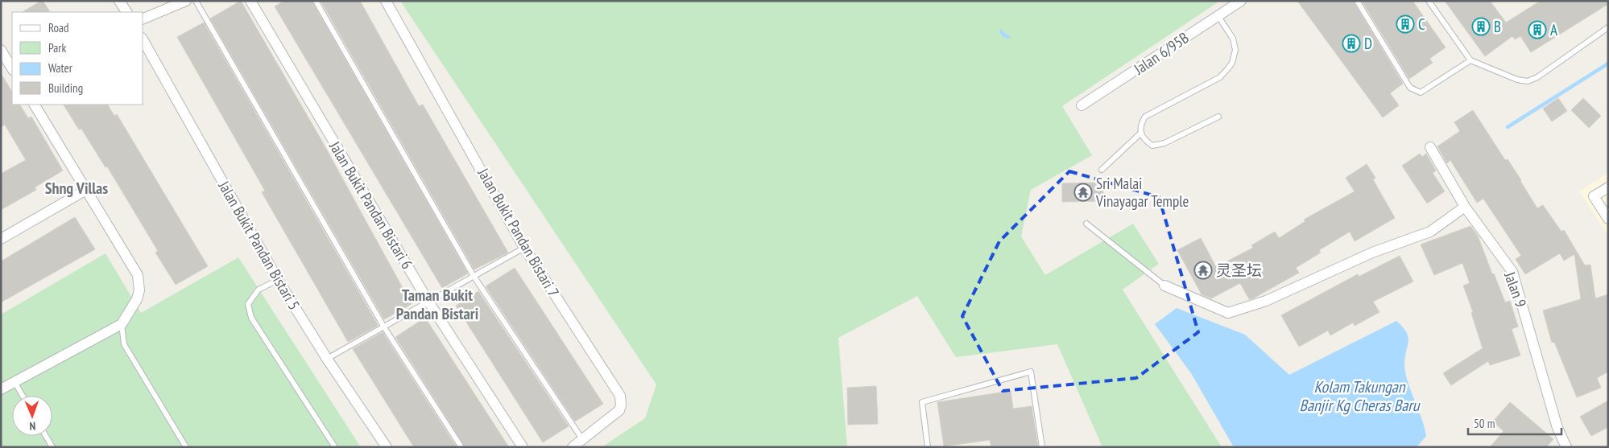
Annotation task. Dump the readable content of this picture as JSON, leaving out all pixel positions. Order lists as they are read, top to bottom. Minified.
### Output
{"streets":{"street":["Jalan 6/95B","Jalan Bukit Pandan Bistari 6","Jalan Bukit Pandan Bistari 7","Jalan Bukit Pandan Bistari 5","Jalan 9"]},"districts":["Shng Villas","Taman Bukit Pandan Bistari"],"water":["Kolam Takungan Banjir Kg Cheras Baru"],"places":{"building":["C","B","A","D"],"temple":["Sri Malai Vinayagar Temple","灵圣坛"]},"legend":["Road","Park","Water","Building"],"scale_bar":"50 m","north":"bottom"}
